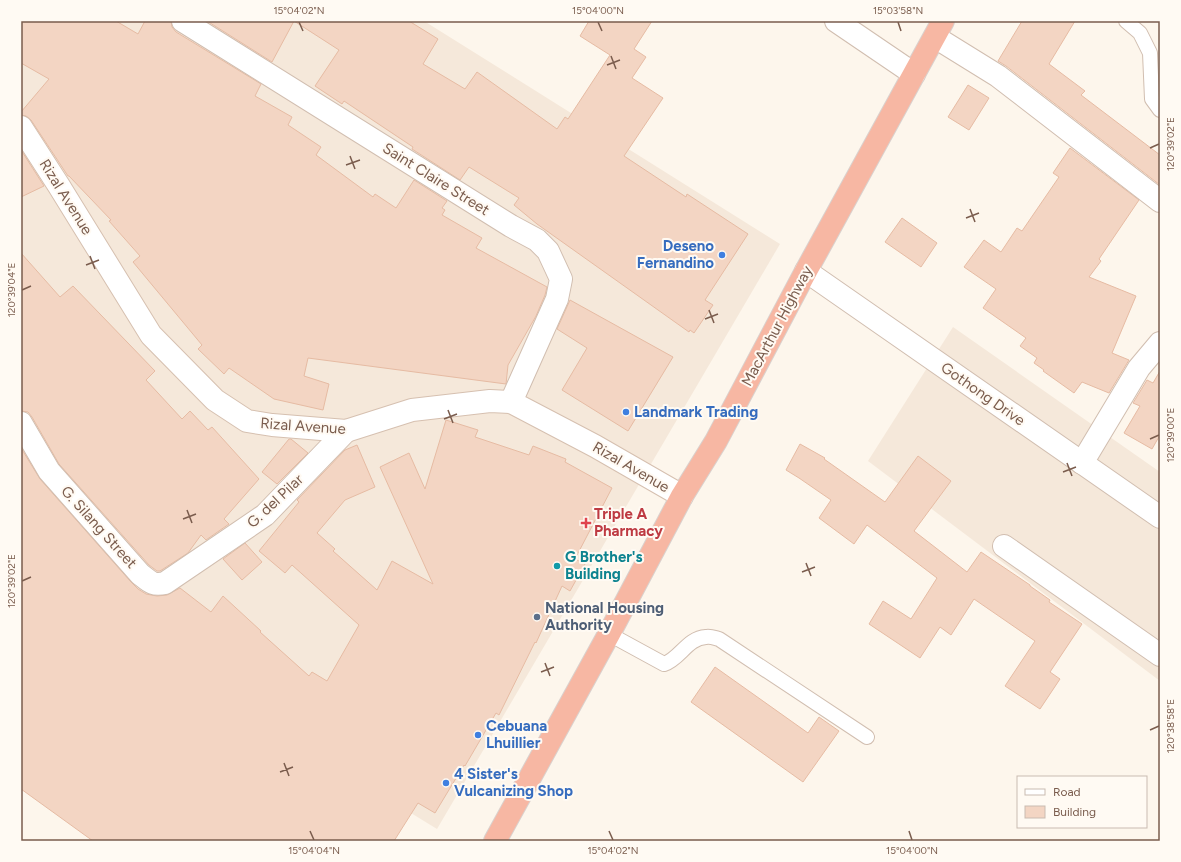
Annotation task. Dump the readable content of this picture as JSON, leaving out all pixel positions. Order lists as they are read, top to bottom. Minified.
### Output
{"streets":{"highway":["MacArthur Highway"],"street":["Saint Claire Street","Rizal Avenue","Gothong Drive","G. del Pilar","G. Silang Street"]},"crossings":[["Saint Claire Street","Rizal Avenue"],["Rizal Avenue","MacArthur Highway"],["Rizal Avenue","G. del Pilar"],["MacArthur Highway","Gothong Drive"],["G. del Pilar","G. Silang Street"]],"places":{"other":["Deseno Fernandino","Landmark Trading","G Brother's Building","National Housing Authority","Cebuana Lhuillier","4 Sister's Vulcanizing Shop"],"health":["Triple A Pharmacy"]},"legend":["Road","Building"],"coordinates":["15°04'02\"N","15°04'00\"N","15°03'58\"N","120°39'02\"E","120°39'04\"E","120°39'00\"E","120°38'58\"E","15°04'04\"N"]}
